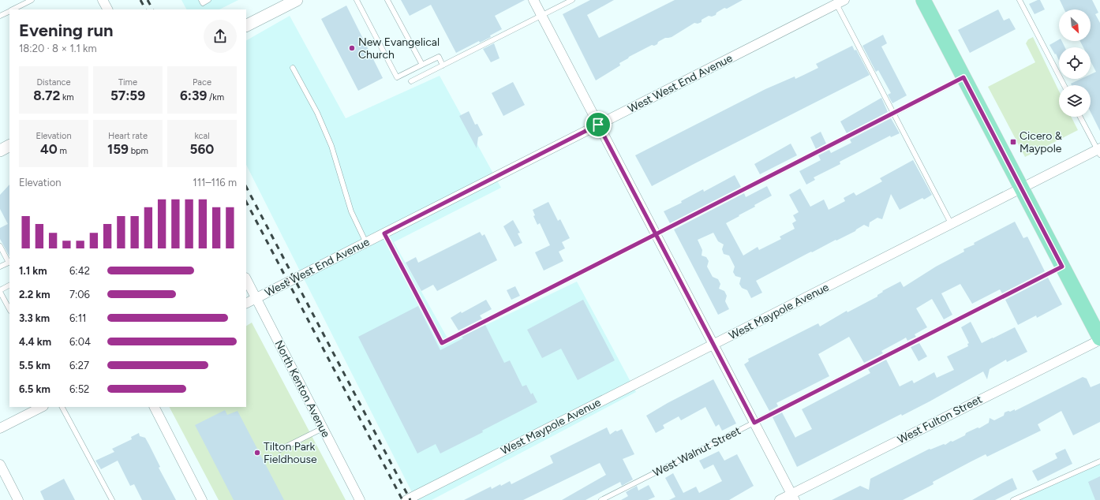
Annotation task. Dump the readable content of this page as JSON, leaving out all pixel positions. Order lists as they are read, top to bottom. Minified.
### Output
{"streets":{"street":["West West End Avenue","West Maypole Avenue","North Kenton Avenue","West Fulton Street"],"lane":["West Walnut Street"]},"crossings":[["West West End Avenue","North Kenton Avenue"]],"places":{"other":["New Evangelical Church","Tilton Park Fieldhouse"],"transit":["Cicero & Maypole"]},"north":"bottom right","page":{"heading":["Evening run","18:20 · 8 × 1.1 km"],"stats":[["Distance","8.72 km"],["Time","57:59"],["Pace","6:39 /km"],["Elevation","40 m"],["Heart rate","159 bpm"],["kcal","560"]],"chart":["Elevation","111–116 m"],"list":[{"name":"1.1 km","note":"6:42"},{"name":"2.2 km","note":"7:06"},{"name":"3.3 km","note":"6:11"},{"name":"4.4 km","note":"6:04"},{"name":"5.5 km","note":"6:27"},{"name":"6.5 km","note":"6:52"}]}}
